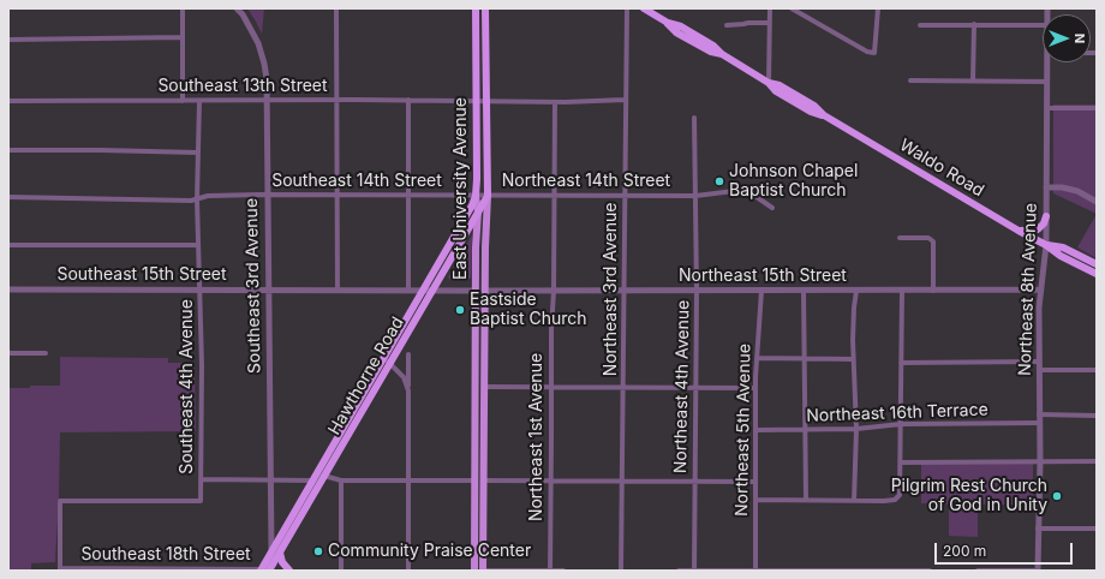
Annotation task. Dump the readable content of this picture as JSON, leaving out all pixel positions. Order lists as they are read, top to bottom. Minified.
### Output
{"streets":{"highway":["Waldo Road","East University Avenue","Hawthorne Road"],"street":["Southeast 13th Street","Southeast 14th Street","Northeast 14th Street","Southeast 15th Street","Northeast 15th Street","Southeast 3rd Avenue","Northeast 3rd Avenue","Northeast 8th Avenue","Southeast 4th Avenue","Northeast 4th Avenue","Northeast 16th Terrace","Northeast 5th Avenue","Northeast 1st Avenue","Southeast 18th Street"]},"crossings":[["Southeast 13th Street","East University Avenue"],["Southeast 13th Street","Southeast 3rd Avenue"],["Southeast 13th Street","Northeast 3rd Avenue"],["Southeast 13th Street","Southeast 4th Avenue"],["Southeast 13th Street","Northeast 1st Avenue"],["Waldo Road","Northeast 8th Avenue"],["Southeast 14th Street","Northeast 14th Street"],["Southeast 14th Street","East University Avenue"],["Southeast 14th Street","Southeast 3rd Avenue"],["Southeast 14th Street","Hawthorne Road"],["Southeast 14th Street","Southeast 4th Avenue"],["Northeast 14th Street","East University Avenue"],["Northeast 14th Street","Northeast 3rd Avenue"],["Northeast 14th Street","Hawthorne Road"],["Northeast 14th Street","Northeast 4th Avenue"],["Northeast 14th Street","Northeast 1st Avenue"],["East University Avenue","Southeast 15th Street"],["East University Avenue","Northeast 15th Street"],["East University Avenue","Hawthorne Road"],["Southeast 15th Street","Southeast 3rd Avenue"],["Southeast 15th Street","Hawthorne Road"],["Southeast 15th Street","Southeast 4th Avenue"],["Northeast 15th Street","Northeast 3rd Avenue"],["Northeast 15th Street","Northeast 8th Avenue"],["Northeast 15th Street","Northeast 4th Avenue"],["Northeast 15th Street","Northeast 5th Avenue"],["Northeast 15th Street","Northeast 1st Avenue"],["Southeast 3rd Avenue","Hawthorne Road"],["Northeast 8th Avenue","Northeast 16th Terrace"],["Hawthorne Road","Southeast 18th Street"],["Southeast 4th Avenue","Southeast 18th Street"],["Northeast 16th Terrace","Northeast 5th Avenue"]],"places":["Johnson Chapel Baptist Church","Eastside Baptist Church","Pilgrim Rest Church of God in Unity","Community Praise Center"],"scale_bar":"200 m","north":"right"}
